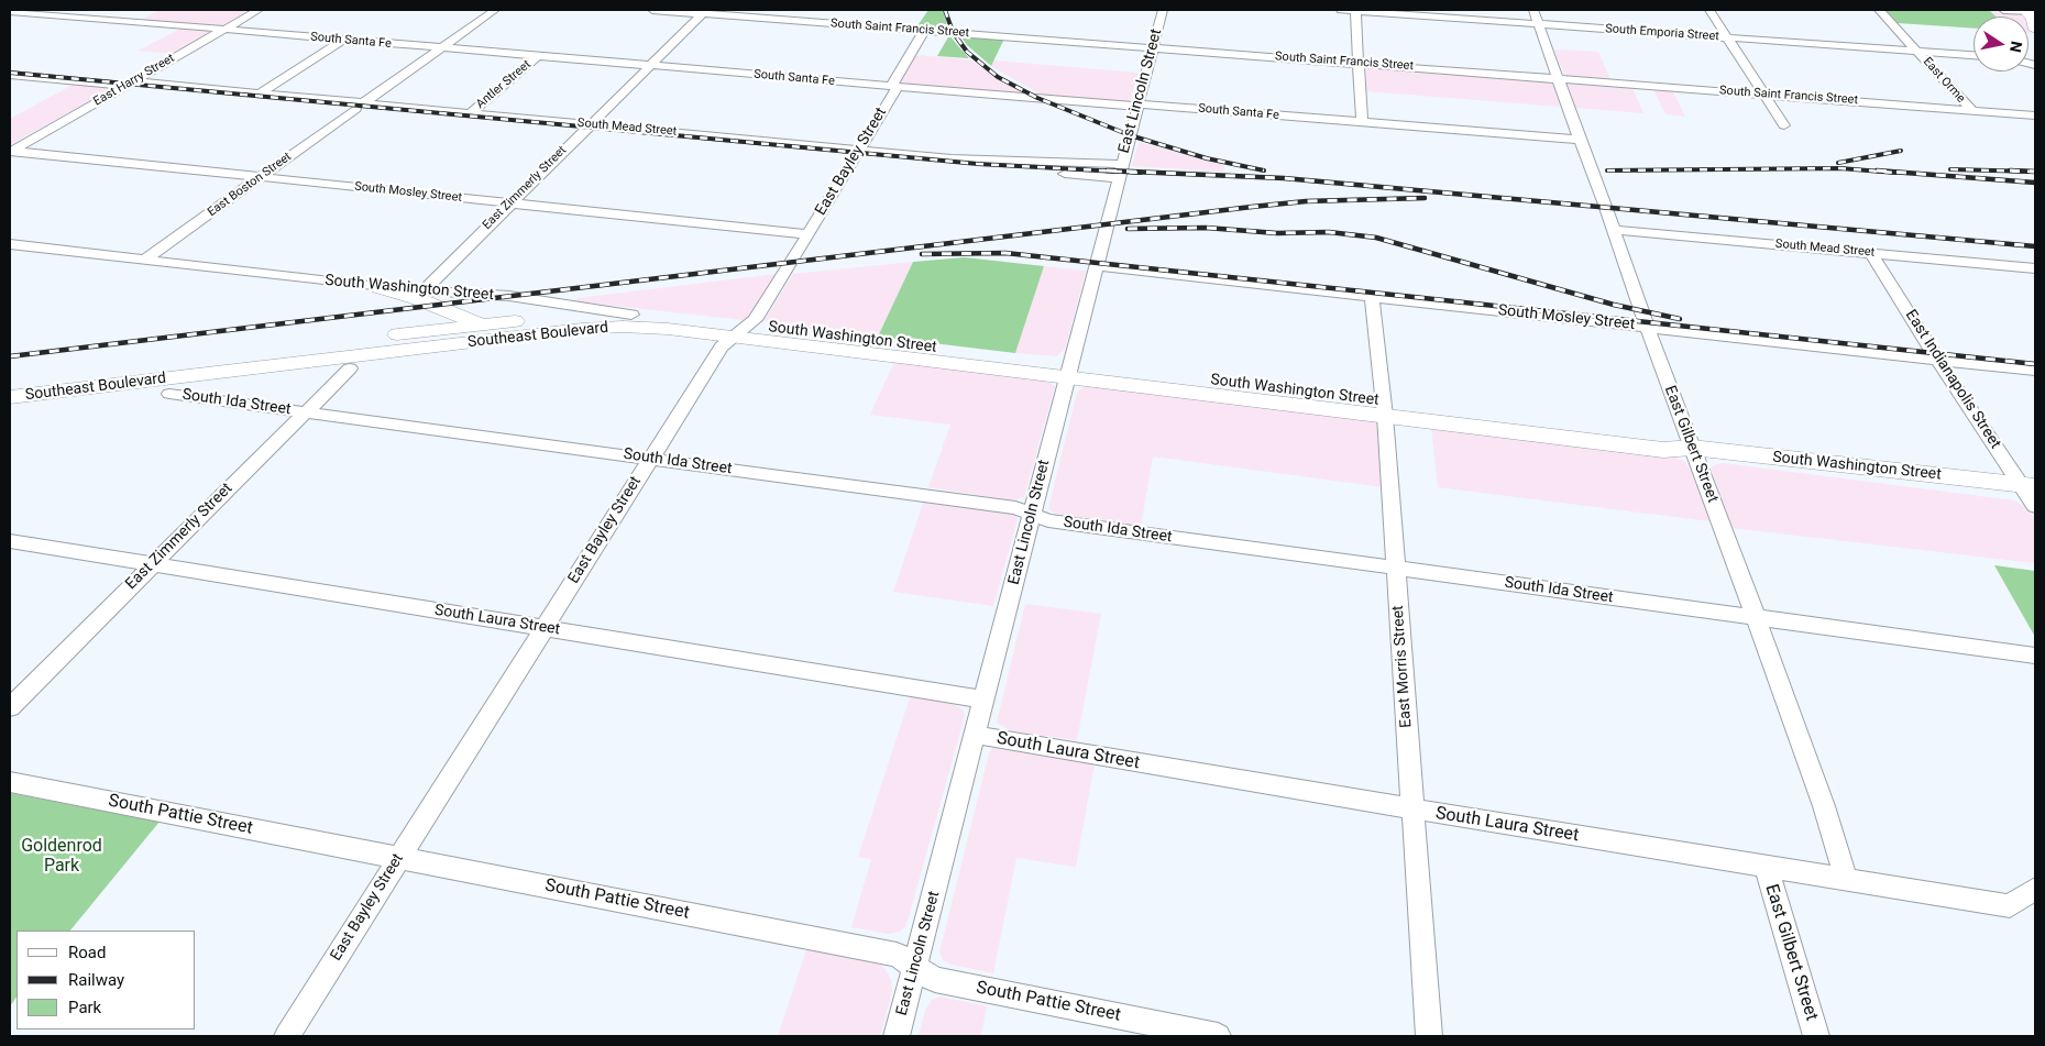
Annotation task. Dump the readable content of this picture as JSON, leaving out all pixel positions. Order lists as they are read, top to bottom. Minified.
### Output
{"streets":{"main road":["South Washington Street","Southeast Boulevard"],"street":["South Saint Francis Street","South Emporia Street","South Santa Fe","East Harry Street","East Orme","Antler Street","East Lincoln Street","South Mead Street","East Bayley Street","East Boston Street","East Zimmerly Street","South Mosley Street","East Indianapolis Street","South Ida Street","East Gilbert Street","South Laura Street","East Morris Street","South Pattie Street"]},"crossings":[["South Saint Francis Street","East Orme"],["South Saint Francis Street","East Lincoln Street"],["South Saint Francis Street","East Bayley Street"],["South Saint Francis Street","East Zimmerly Street"],["South Saint Francis Street","East Gilbert Street"],["South Emporia Street","East Orme"],["South Emporia Street","East Gilbert Street"],["South Santa Fe","East Harry Street"],["South Santa Fe","Antler Street"],["South Santa Fe","East Lincoln Street"],["South Santa Fe","East Bayley Street"],["South Santa Fe","East Boston Street"],["South Santa Fe","East Zimmerly Street"],["South Santa Fe","East Gilbert Street"],["East Harry Street","South Mead Street"],["East Harry Street","South Mosley Street"],["Antler Street","South Mead Street"],["East Lincoln Street","South Mead Street"],["East Lincoln Street","South Mosley Street"],["East Lincoln Street","South Washington Street"],["East Lincoln Street","Southeast Boulevard"],["East Lincoln Street","South Ida Street"],["East Lincoln Street","South Laura Street"],["East Lincoln Street","South Pattie Street"],["South Mead Street","East Bayley Street"],["South Mead Street","East Boston Street"],["South Mead Street","East Zimmerly Street"],["South Mead Street","East Indianapolis Street"],["South Mead Street","East Gilbert Street"],["East Bayley Street","South Mosley Street"],["East Bayley Street","South Washington Street"],["East Bayley Street","Southeast Boulevard"],["East Bayley Street","South Ida Street"],["East Bayley Street","South Laura Street"],["East Bayley Street","South Pattie Street"],["East Boston Street","South Mosley Street"],["East Boston Street","South Washington Street"],["East Zimmerly Street","South Mosley Street"],["East Zimmerly Street","South Washington Street"],["East Zimmerly Street","South Ida Street"],["East Zimmerly Street","South Laura Street"],["South Mosley Street","East Indianapolis Street"],["South Mosley Street","East Gilbert Street"],["South Mosley Street","East Morris Street"],["South Washington Street","Southeast Boulevard"],["South Washington Street","East Indianapolis Street"],["South Washington Street","East Gilbert Street"],["South Washington Street","East Morris Street"],["South Ida Street","East Gilbert Street"],["South Ida Street","East Morris Street"],["East Gilbert Street","South Laura Street"],["South Laura Street","East Morris Street"]],"parks":["Goldenrod Park"],"legend":["Road","Railway","Park"],"north":"right"}
